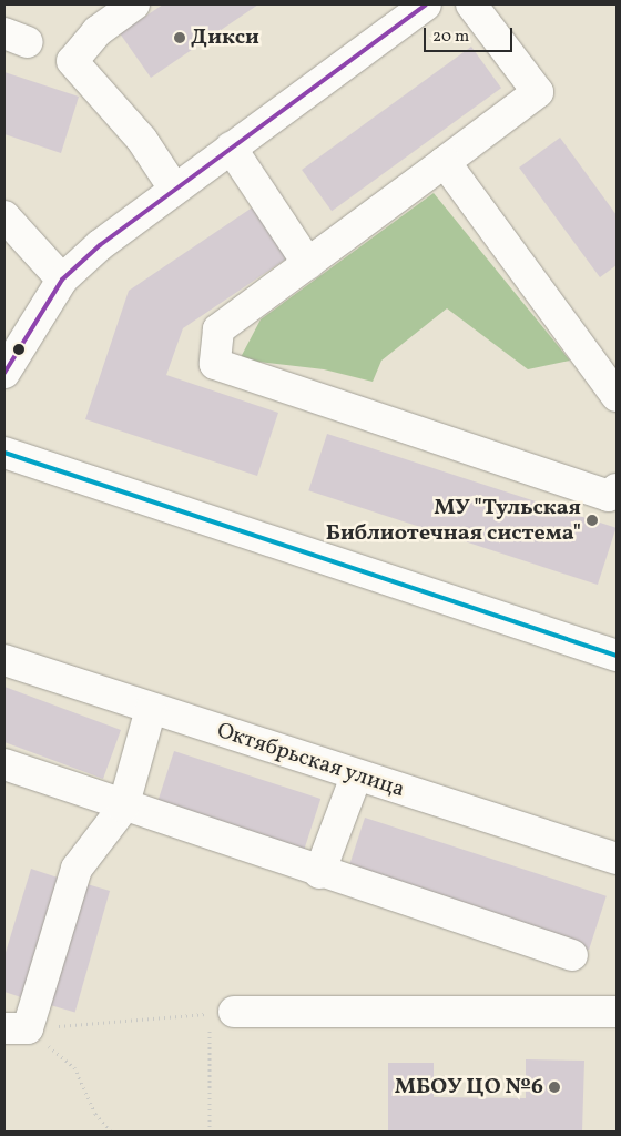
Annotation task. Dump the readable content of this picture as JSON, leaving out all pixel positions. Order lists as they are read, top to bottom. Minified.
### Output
{"streets":{"street":["Октябрьская улица"]},"places":["Дикси","МУ \"Тульская Библиотечная система\"","МБОУ ЦО №6"],"scale_bar":"20 m"}
